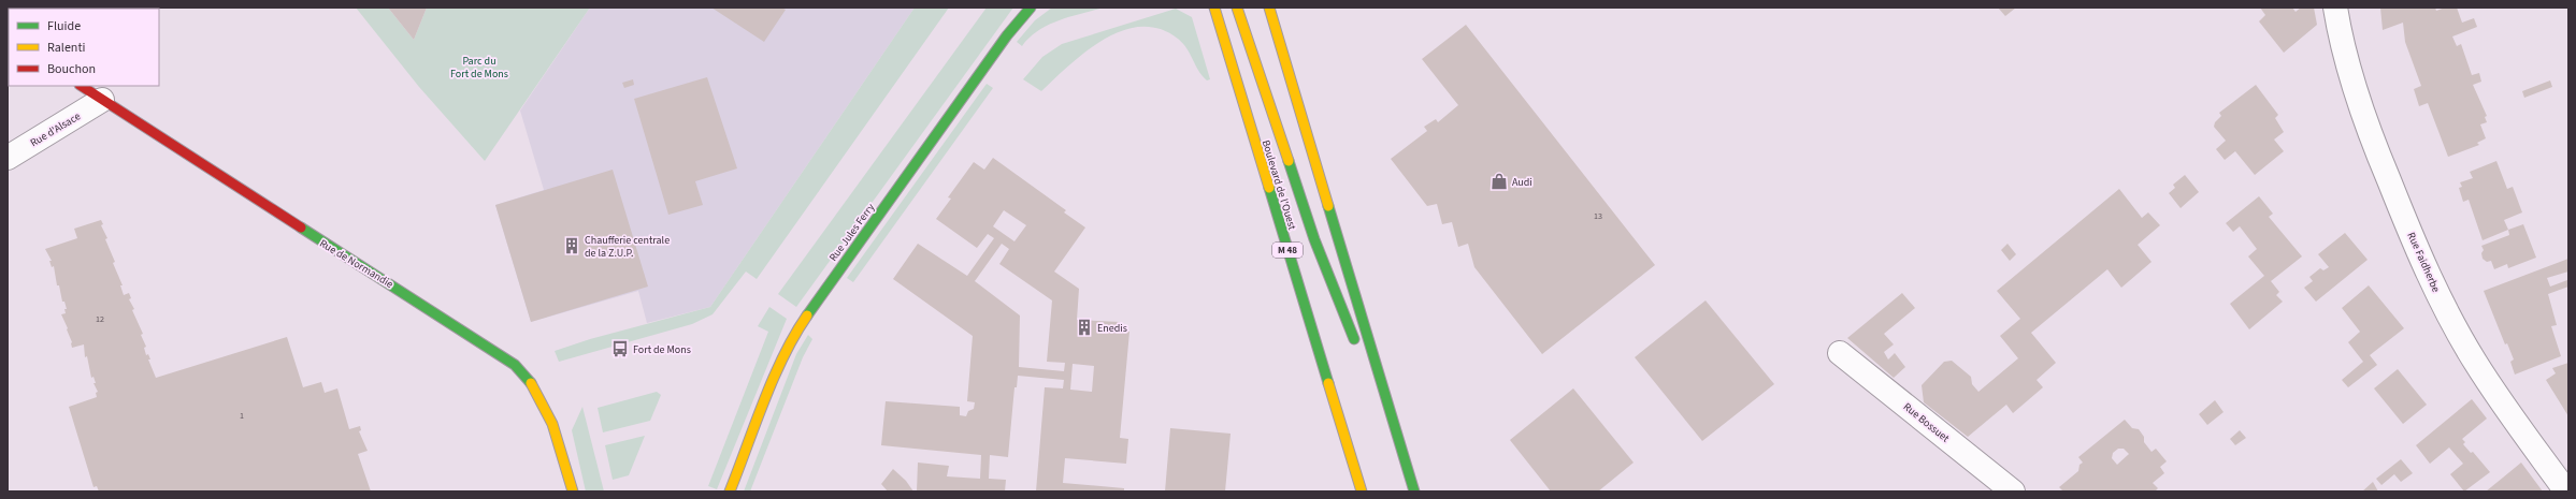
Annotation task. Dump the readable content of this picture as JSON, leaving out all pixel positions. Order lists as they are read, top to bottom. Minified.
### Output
{"streets":{"main road":["Boulevard de l'Ouest","Rue Jules Ferry","M 48","Rue de Normandie"],"street":["Rue d'Alsace","Rue Faidherbe","Rue Bossuet"]},"crossings":[["Rue d'Alsace","Rue de Normandie"]],"parks":["Parc du Fort de Mons"],"places":{"shop":["Audi"],"building":["Chaufferie centrale de la Z.U.P.","Enedis"],"bus stop":["Fort de Mons"]},"house_numbers":["13","12","1"],"legend":["Fluide","Ralenti","Bouchon"]}
